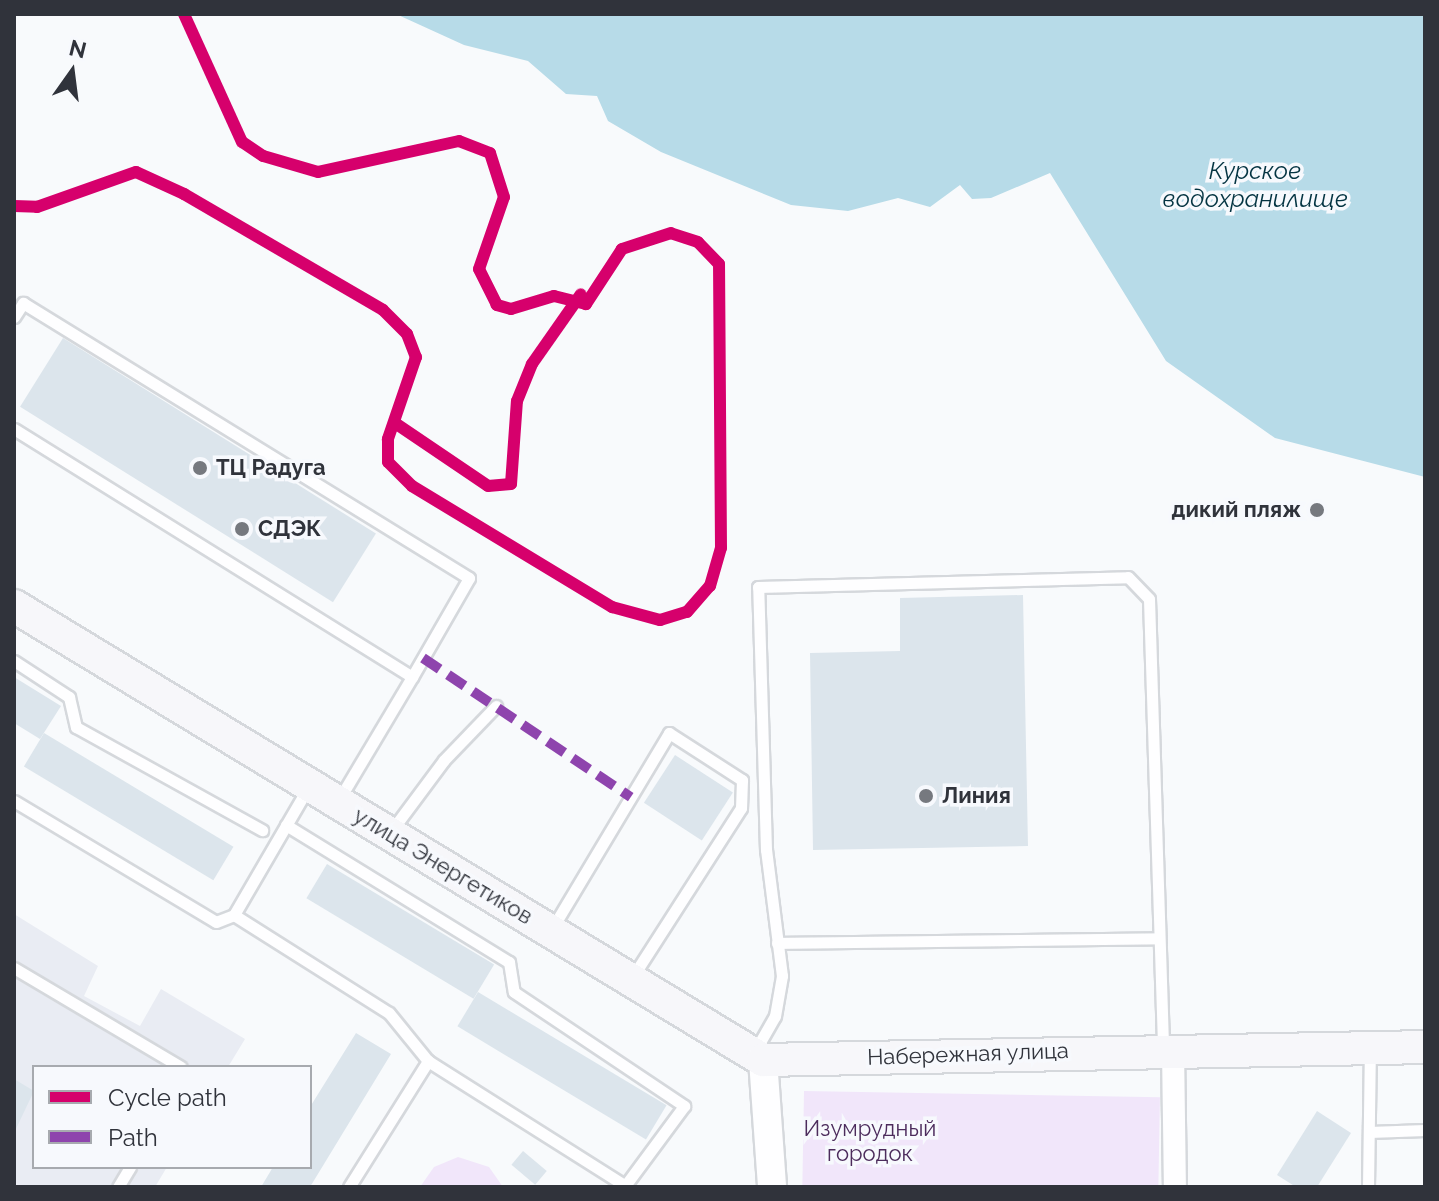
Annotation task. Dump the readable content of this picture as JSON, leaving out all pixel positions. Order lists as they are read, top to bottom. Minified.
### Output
{"streets":{"main road":["улица Энергетиков","Набережная улица"]},"crossings":[["улица Энергетиков","Набережная улица"]],"water":["Курское водохранилище"],"parks":["Изумрудный городок"],"places":["ТЦ Радуга","дикий пляж","СДЭК","Линия"],"legend":["Cycle path","Path"],"north":"top"}
